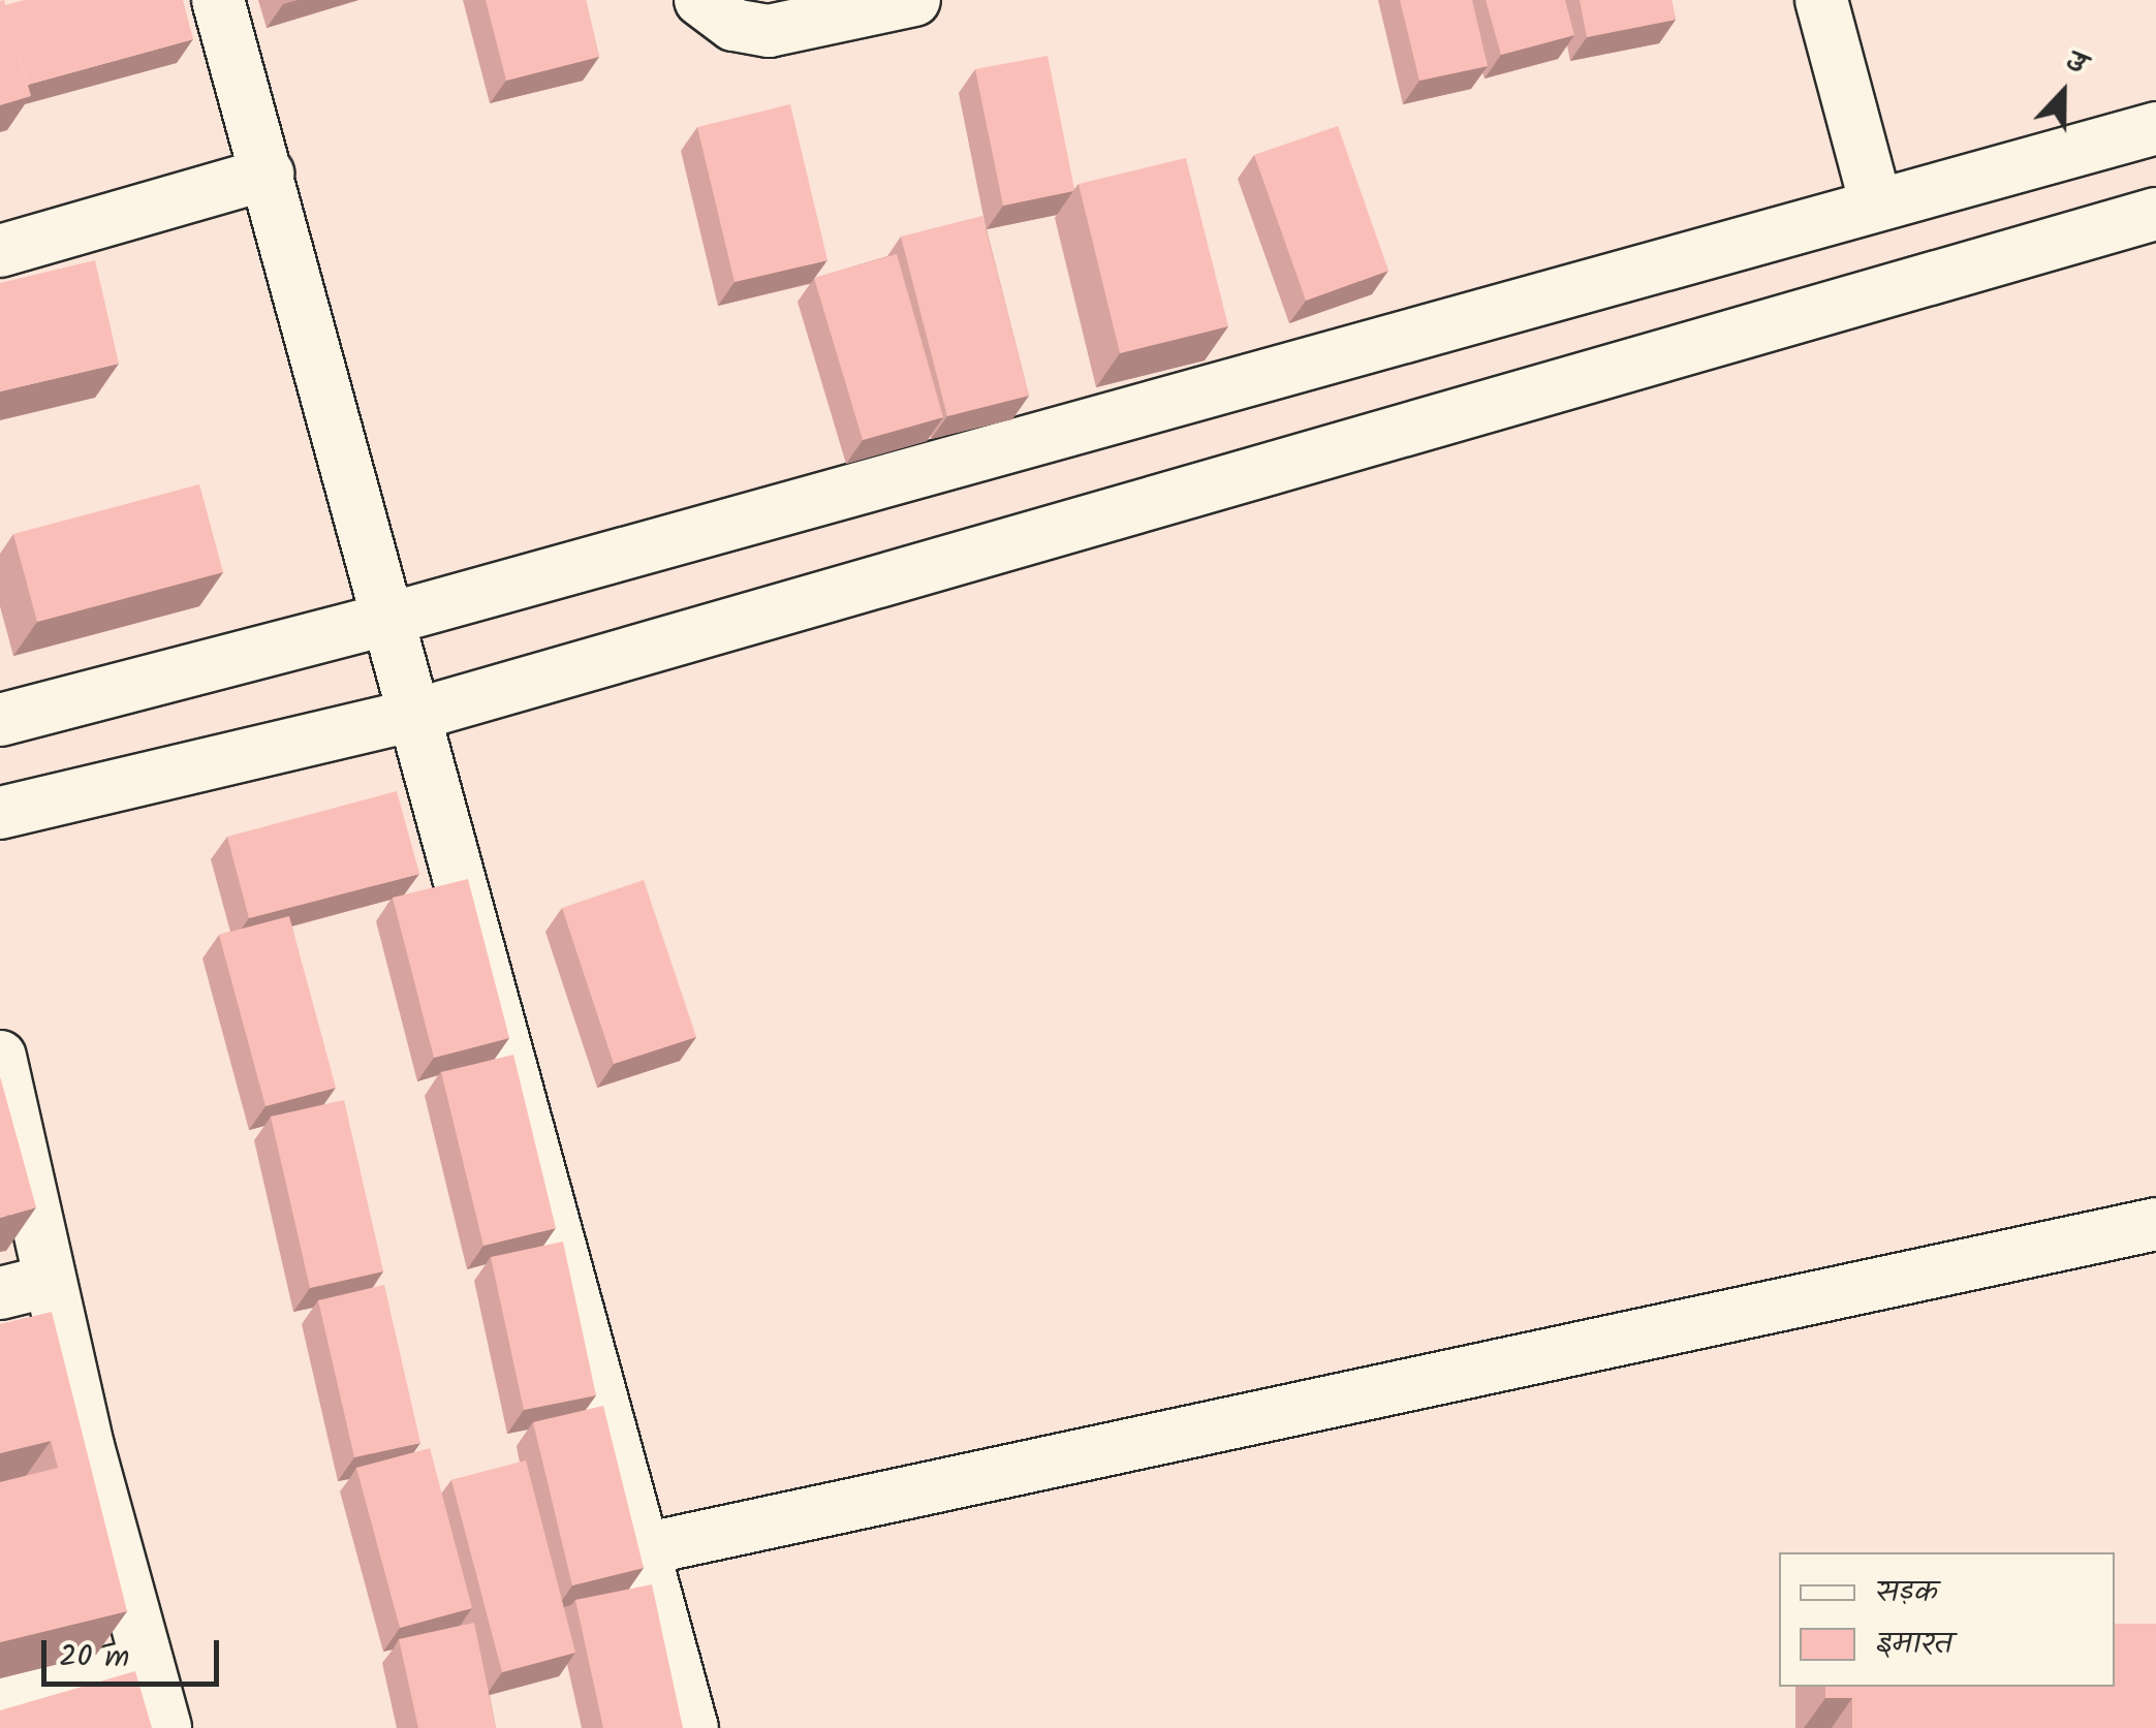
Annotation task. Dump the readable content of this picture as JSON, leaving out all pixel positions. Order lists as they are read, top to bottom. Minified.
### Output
{"legend":["सड़क","इमारत"],"scale_bar":"20 m","north":"top"}
